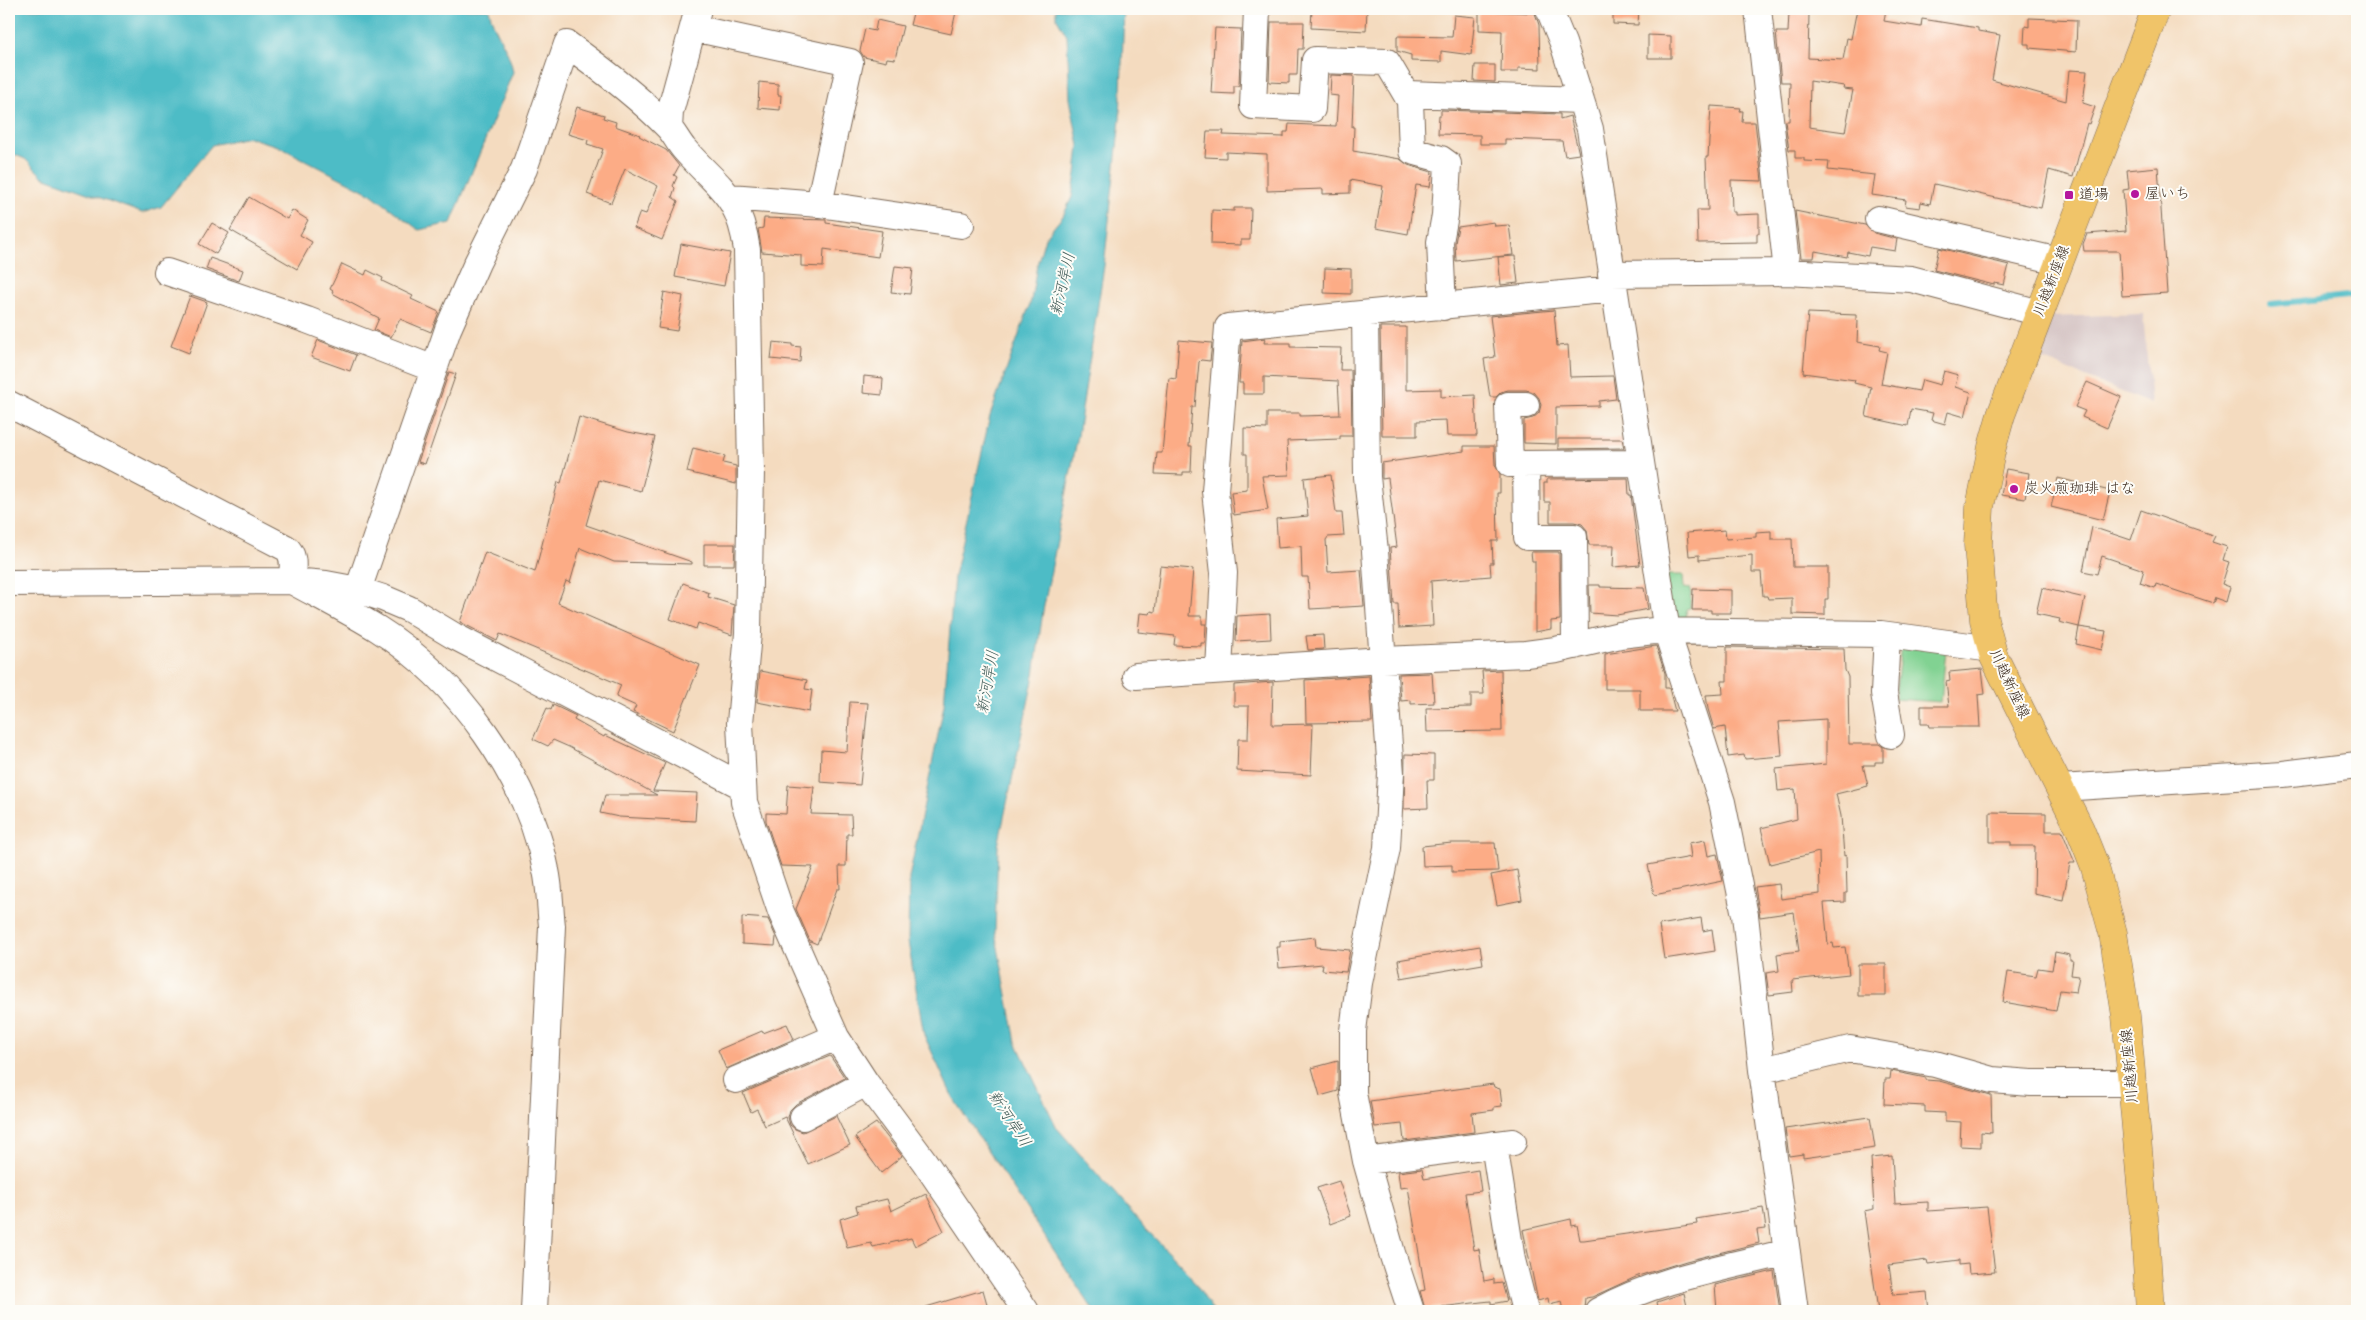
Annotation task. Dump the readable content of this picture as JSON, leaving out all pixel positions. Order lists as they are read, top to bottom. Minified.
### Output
{"streets":{"main road":["川越新座線"]},"water":["新河岸川"],"places":{"other":["屋いち","炭火煎珈琲 はな"],"transit":["道場"]}}
